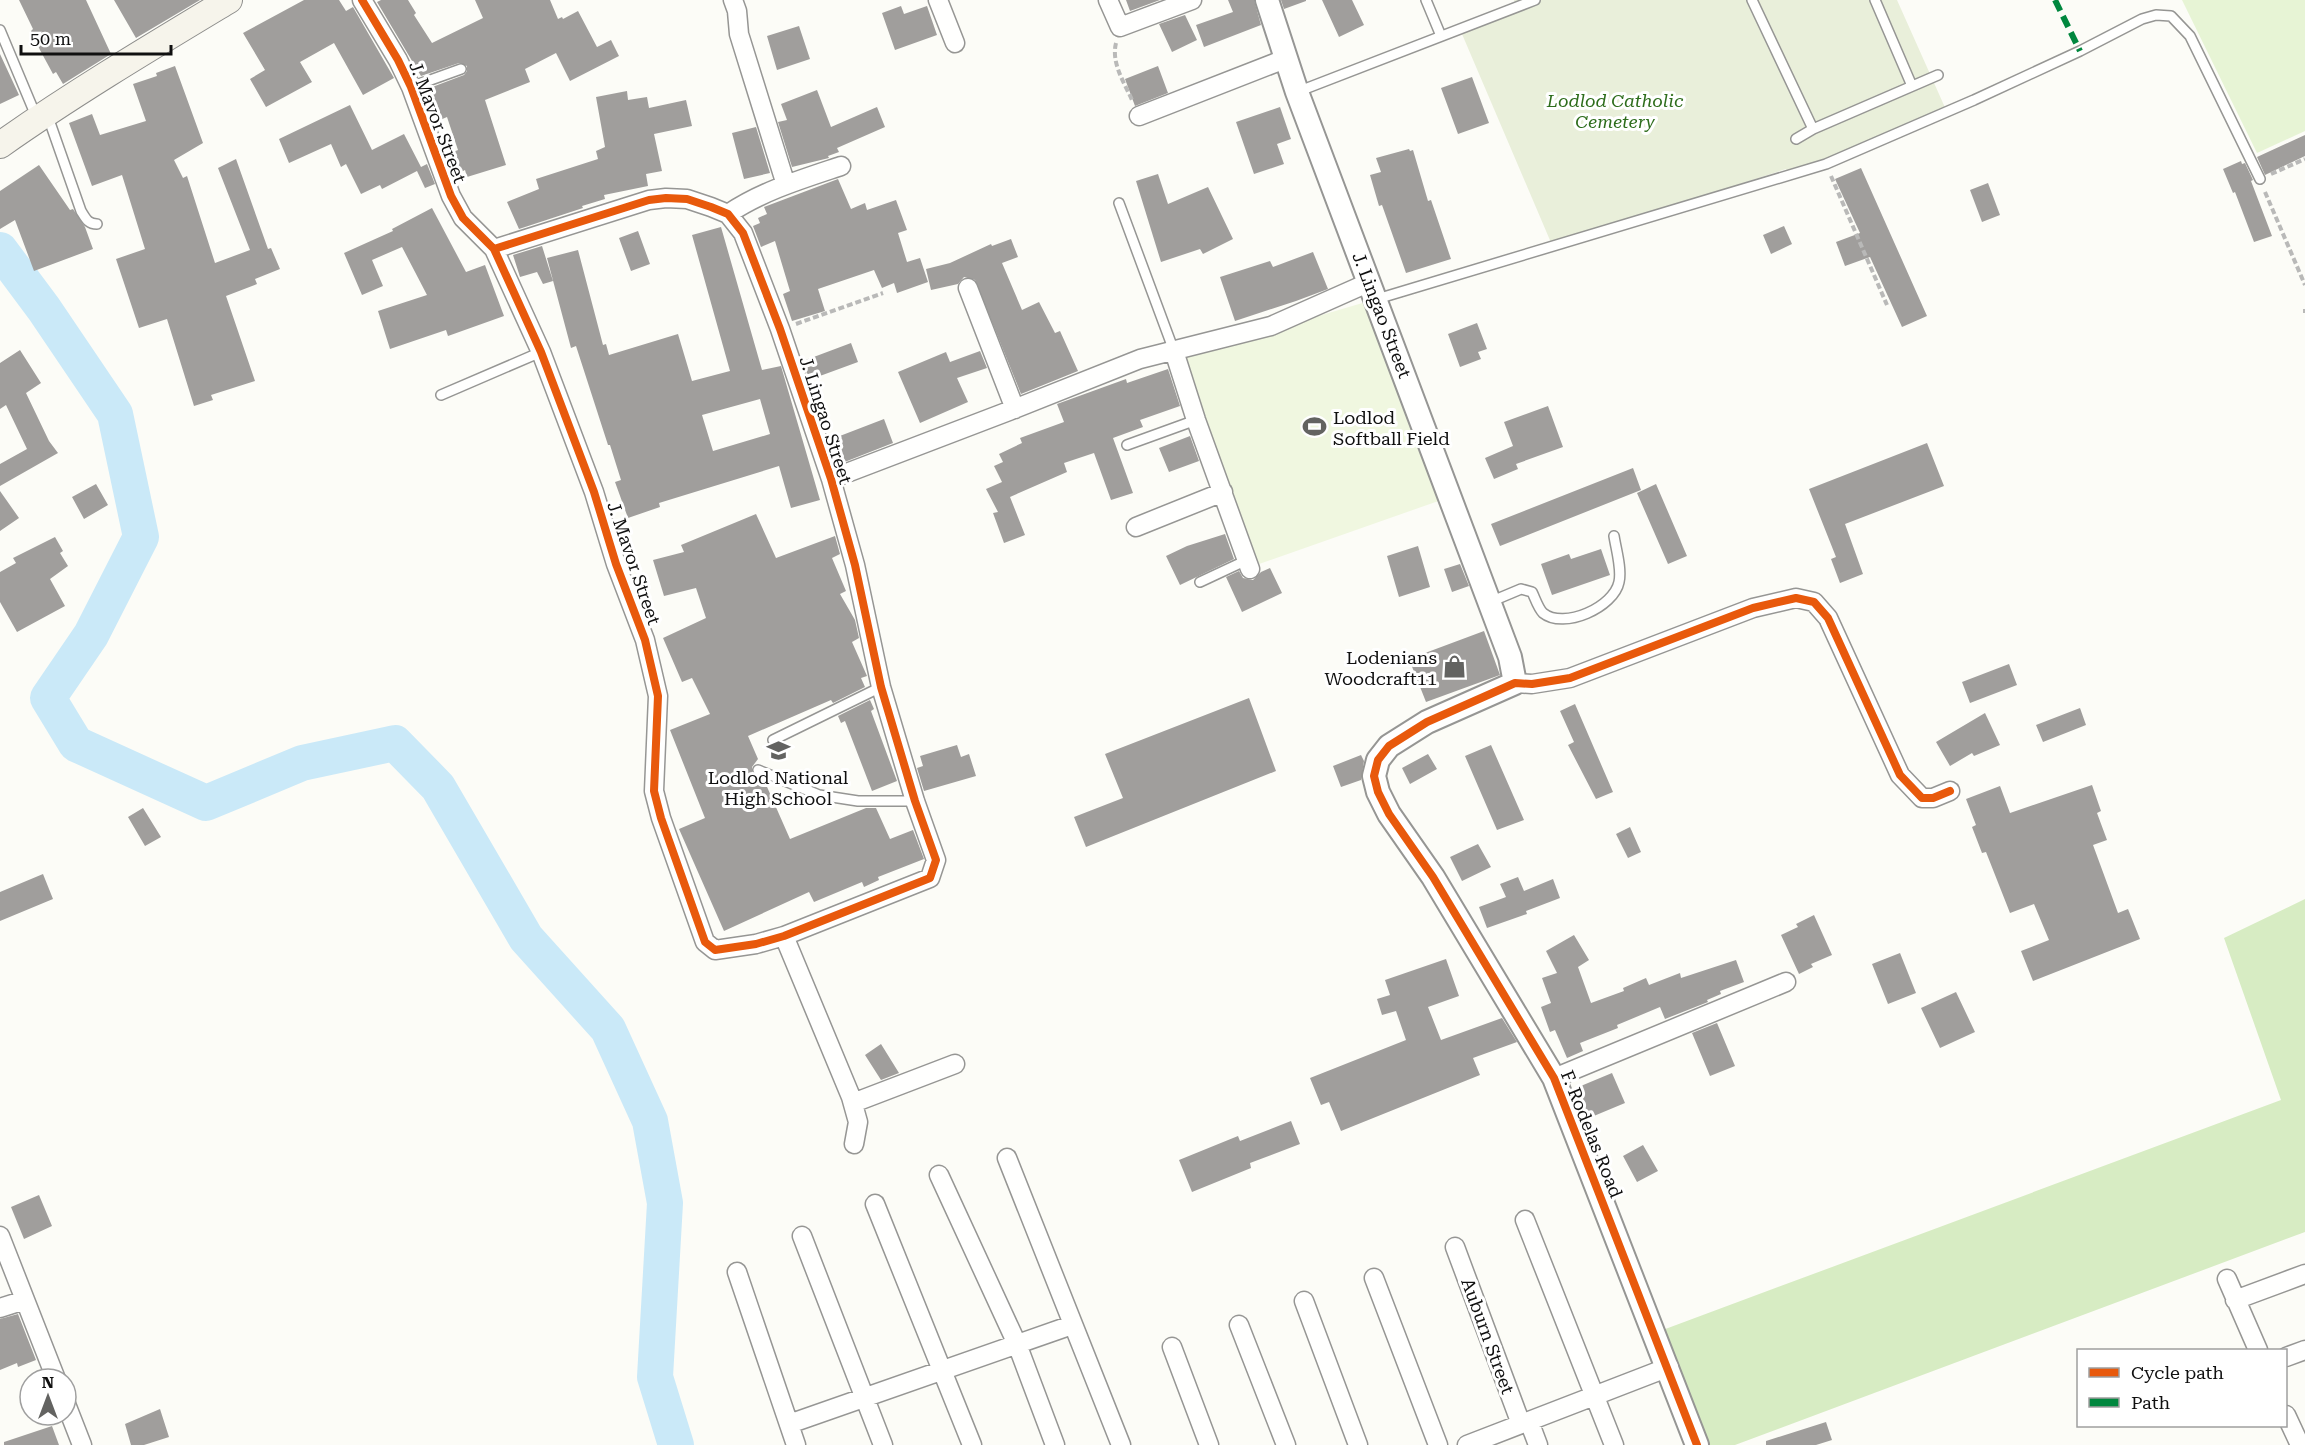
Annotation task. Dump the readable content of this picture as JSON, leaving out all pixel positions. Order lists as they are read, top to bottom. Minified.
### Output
{"streets":{"street":["J. Mavor Street","J. Lingao Street","F. Rodelas Road","Auburn Street"]},"crossings":[["J. Mavor Street","J. Lingao Street"],["J. Lingao Street","F. Rodelas Road"]],"parks":["Lodlod Catholic Cemetery"],"places":{"sports":["Lodlod Softball Field"],"shop":["Lodenians Woodcraft11"],"school or university":["Lodlod National High School"]},"legend":["Cycle path","Path"],"scale_bar":"50 m","north":"top"}
